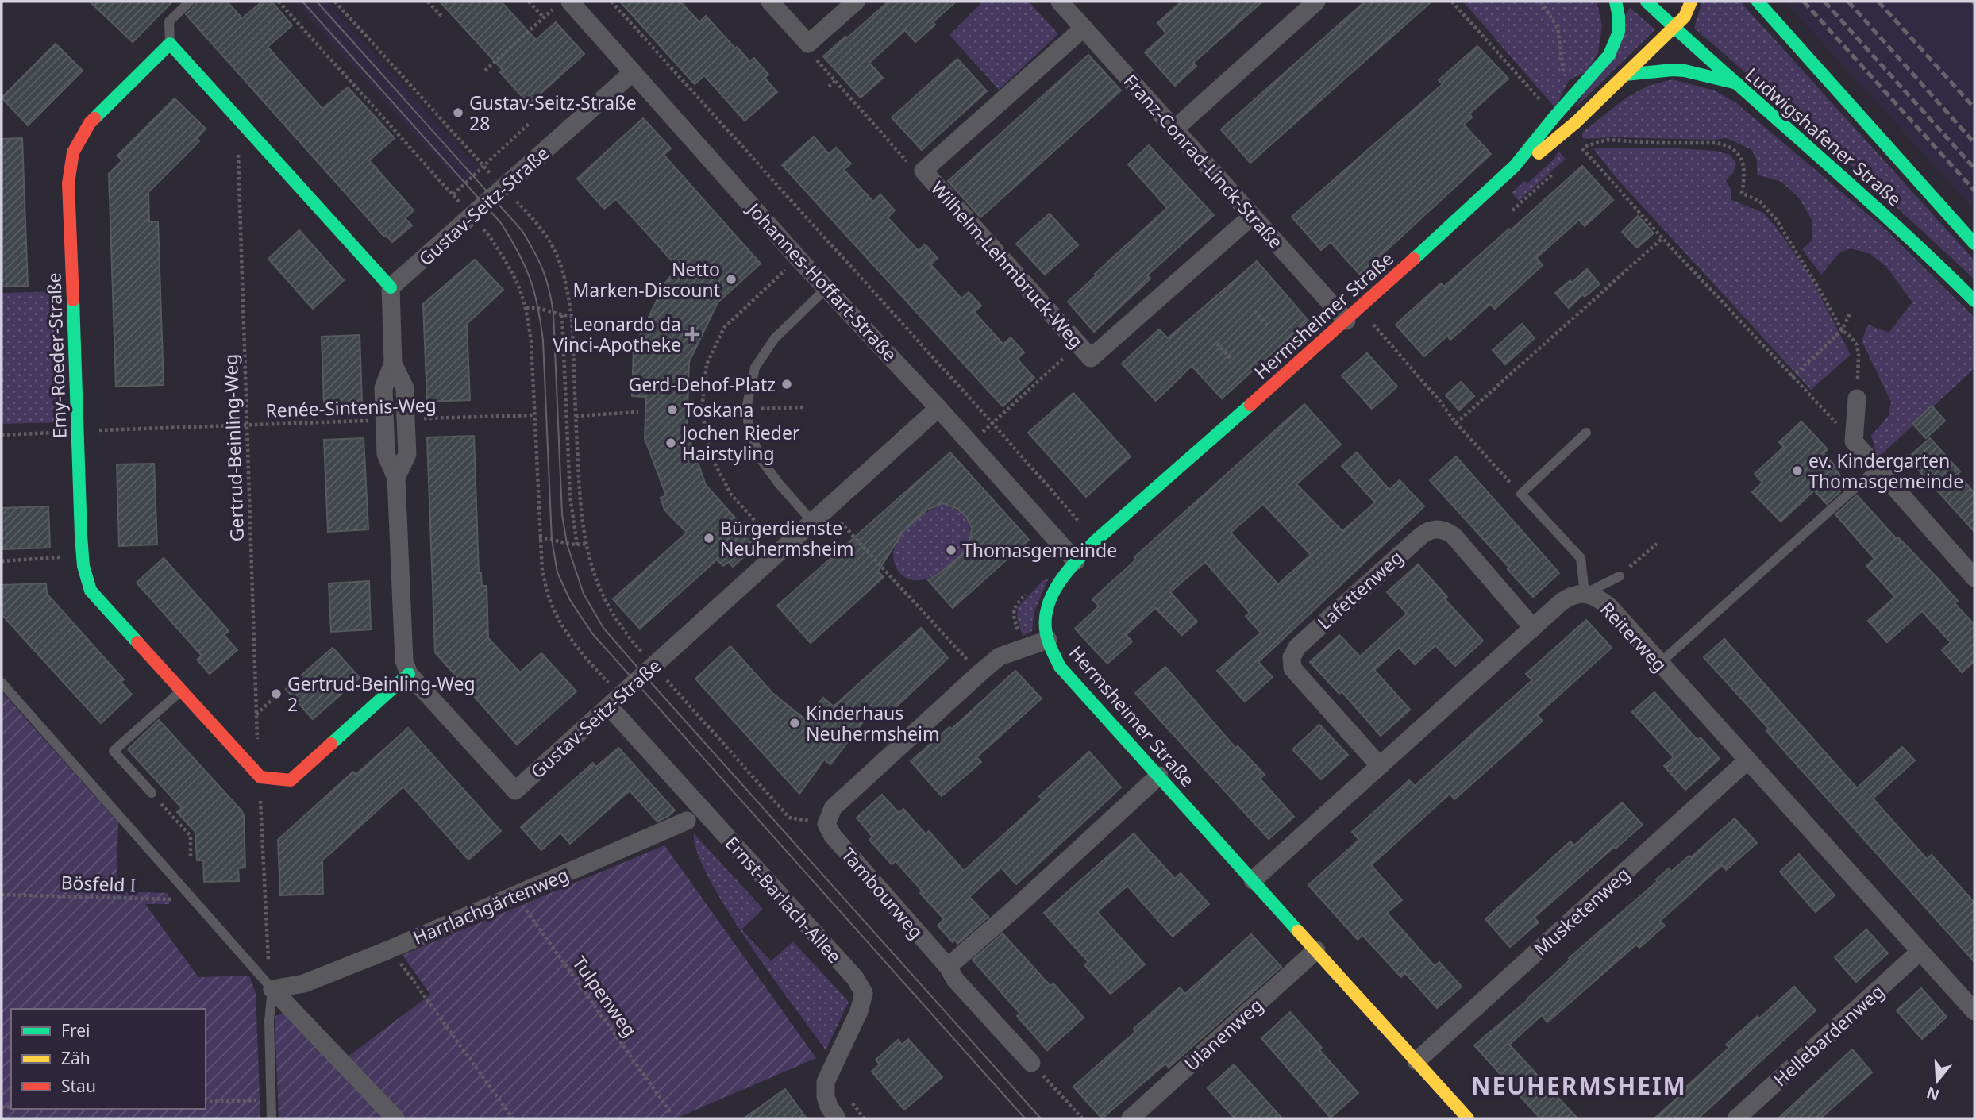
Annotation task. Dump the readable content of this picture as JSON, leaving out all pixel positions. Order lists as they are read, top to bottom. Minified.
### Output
{"streets":{"street":["Ludwigshafener Straße","Franz-Conrad-Linck-Straße","Gustav-Seitz-Straße","Wilhelm-Lehmbruck-Weg","Johannes-Hoffart-Straße","Hermsheimer Straße","Emy-Roeder-Straße","Lafettenweg","Reiterweg","Tambourweg","Ernst-Barlach-Allee","Harrlachgärtenweg","Musketenweg","Ulanenweg","Hellebardenweg"],"path":["Renée-Sintenis-Weg","Gertrud-Beinling-Weg","Bösfeld I","Tulpenweg"]},"crossings":[["Ludwigshafener Straße","Hermsheimer Straße"],["Franz-Conrad-Linck-Straße","Wilhelm-Lehmbruck-Weg"],["Franz-Conrad-Linck-Straße","Hermsheimer Straße"],["Gustav-Seitz-Straße","Johannes-Hoffart-Straße"],["Gustav-Seitz-Straße","Ernst-Barlach-Allee"],["Johannes-Hoffart-Straße","Hermsheimer Straße"],["Hermsheimer Straße","Reiterweg"],["Hermsheimer Straße","Musketenweg"],["Hermsheimer Straße","Ulanenweg"],["Emy-Roeder-Straße","Renée-Sintenis-Weg"],["Renée-Sintenis-Weg","Gertrud-Beinling-Weg"],["Lafettenweg","Reiterweg"],["Reiterweg","Musketenweg"],["Reiterweg","Hellebardenweg"],["Ernst-Barlach-Allee","Harrlachgärtenweg"],["Harrlachgärtenweg","Tulpenweg"]],"districts":["NEUHERMSHEIM"],"places":{"other":["Gustav-Seitz-Straße 28","Netto Marken-Discount","Gerd-Dehof-Platz","Toskana","Jochen Rieder Hairstyling","ev. Kindergarten Thomasgemeinde","Bürgerdienste Neuhermsheim","Thomasgemeinde","Gertrud-Beinling-Weg 2","Kinderhaus Neuhermsheim"],"health":["Leonardo da Vinci-Apotheke"]},"legend":["Frei","Zäh","Stau"],"north":"bottom"}
